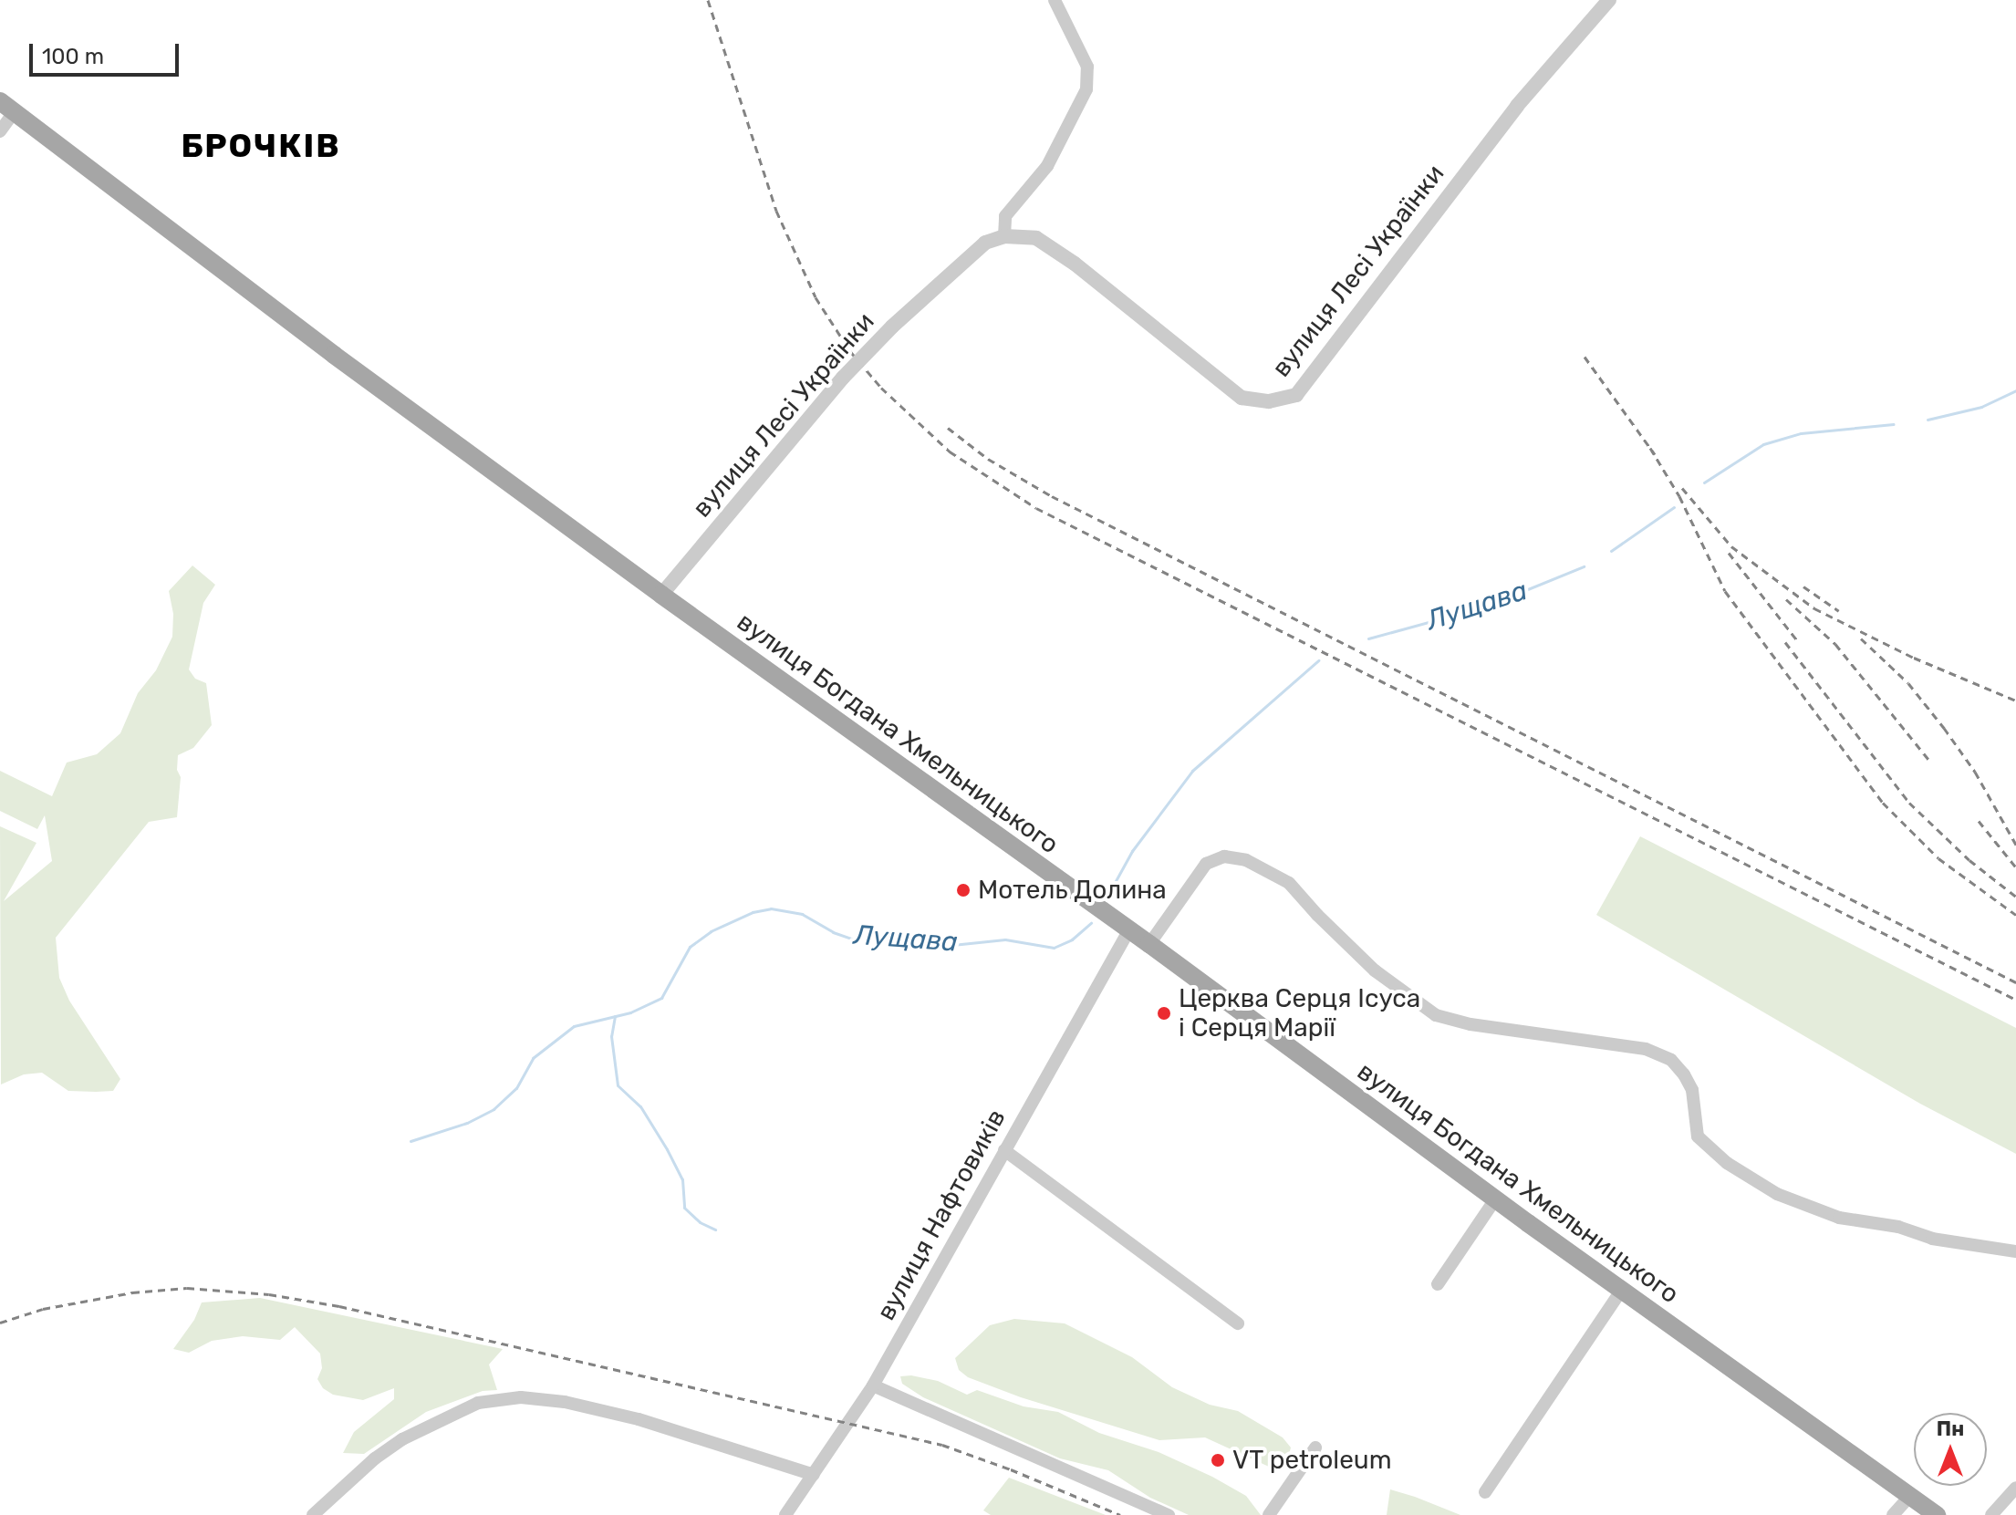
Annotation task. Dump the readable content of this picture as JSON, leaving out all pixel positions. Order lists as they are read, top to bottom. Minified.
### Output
{"streets":{"main road":["вулиця Богдана Хмельницького"],"street":["вулиця Лесі Українки","вулиця Нафтовиків"]},"crossings":[["вулиця Лесі Українки","вулиця Богдана Хмельницького"],["вулиця Богдана Хмельницького","вулиця Нафтовиків"]],"districts":["БРОЧКІВ"],"water":["Лущава"],"places":["Мотель Долина","Церква Серця Ісуса і Серця Марії","VT petroleum"],"scale_bar":"100 m","north":"top"}
